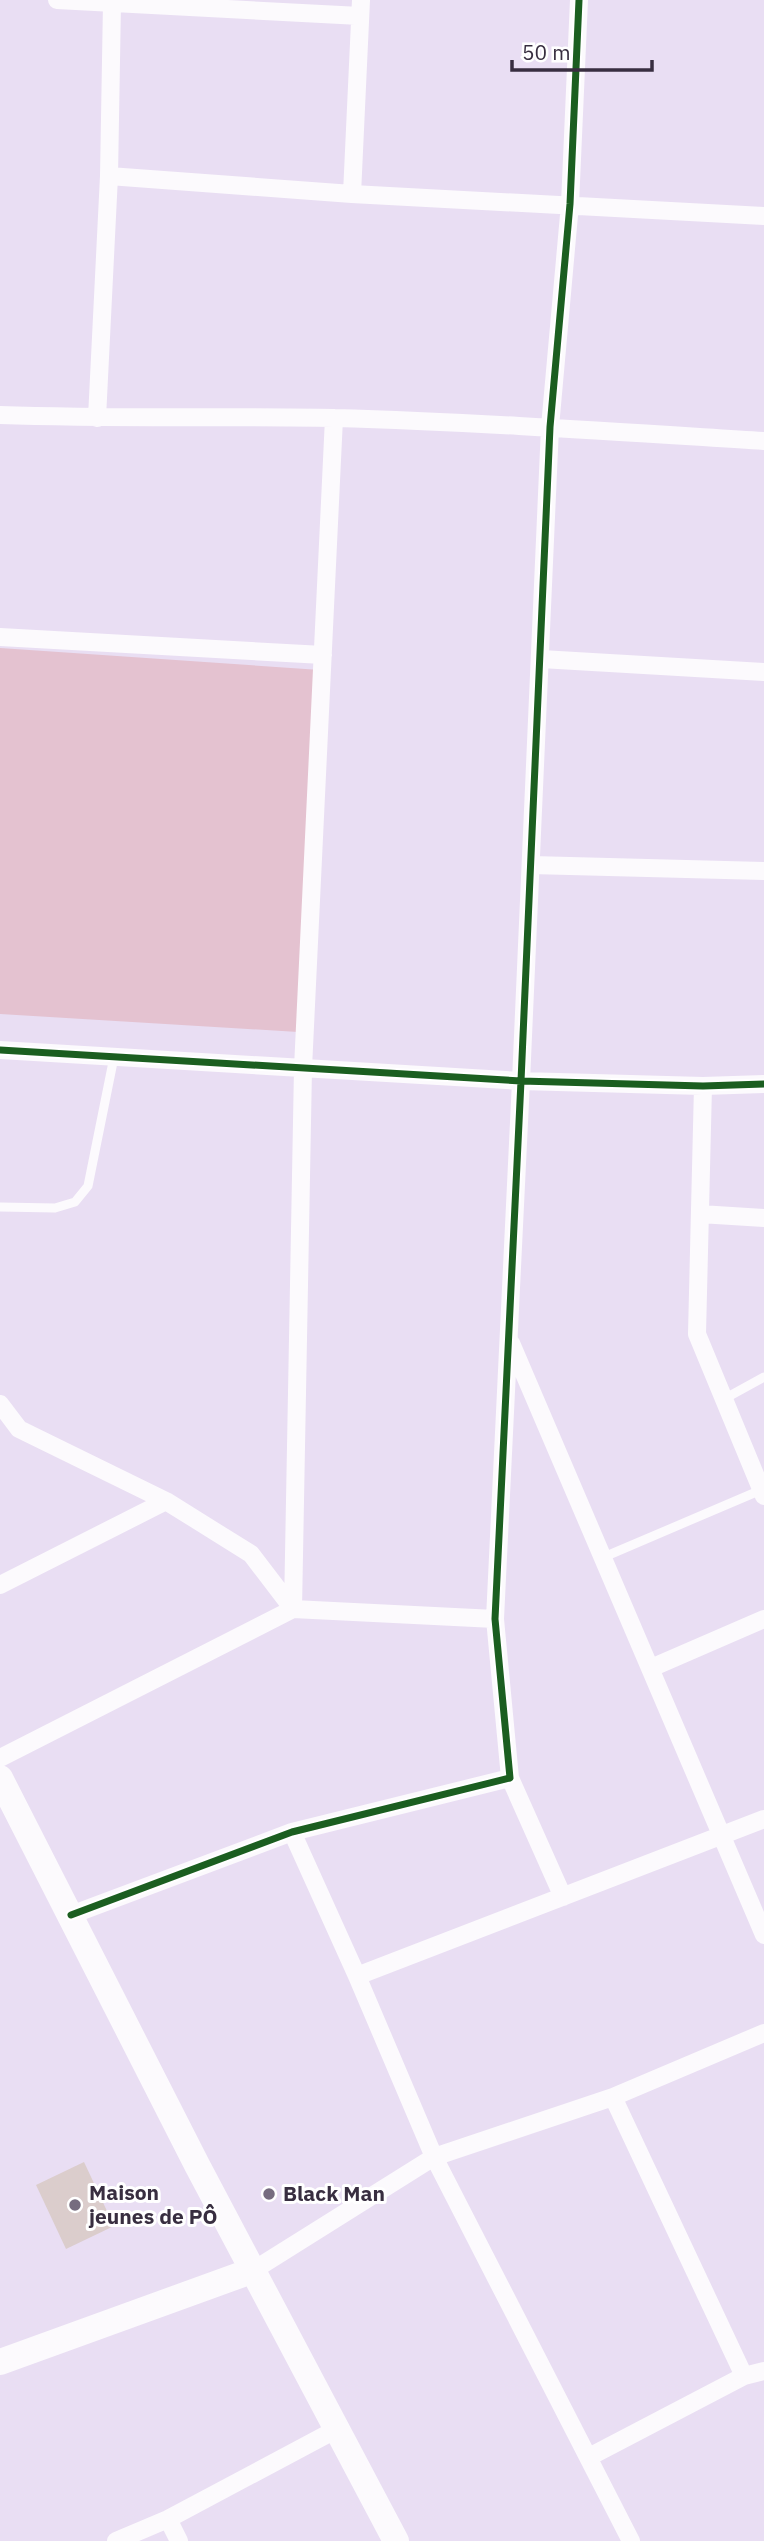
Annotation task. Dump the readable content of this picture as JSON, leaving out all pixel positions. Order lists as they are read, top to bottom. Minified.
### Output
{"places":["Black Man","Maison jeunes de PÔ"],"scale_bar":"50 m"}
